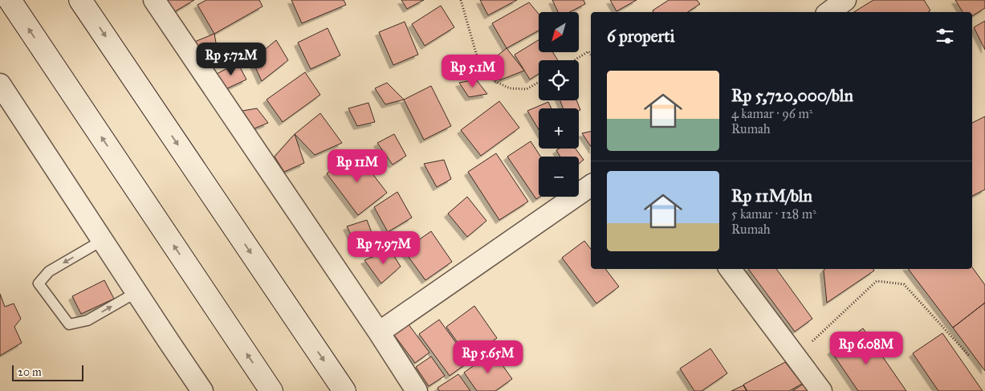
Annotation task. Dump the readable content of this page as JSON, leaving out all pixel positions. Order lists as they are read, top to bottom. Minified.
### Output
{"scale_bar":"20 m","north":"bottom left","page":{"map_buttons":["+","−"],"heading":"6 properti","price":["Rp 5.72M","Rp 5.1M","Rp 11M","Rp 7.97M","Rp 6.08M","Rp 5.65M"],"list":[{"name":"Rp 5,720,000/bln","note":"4 kamar · 96 m² · Rumah"},{"name":"Rp 11M/bln","note":"5 kamar · 128 m² · Rumah"}],"scale":"20 m"}}
